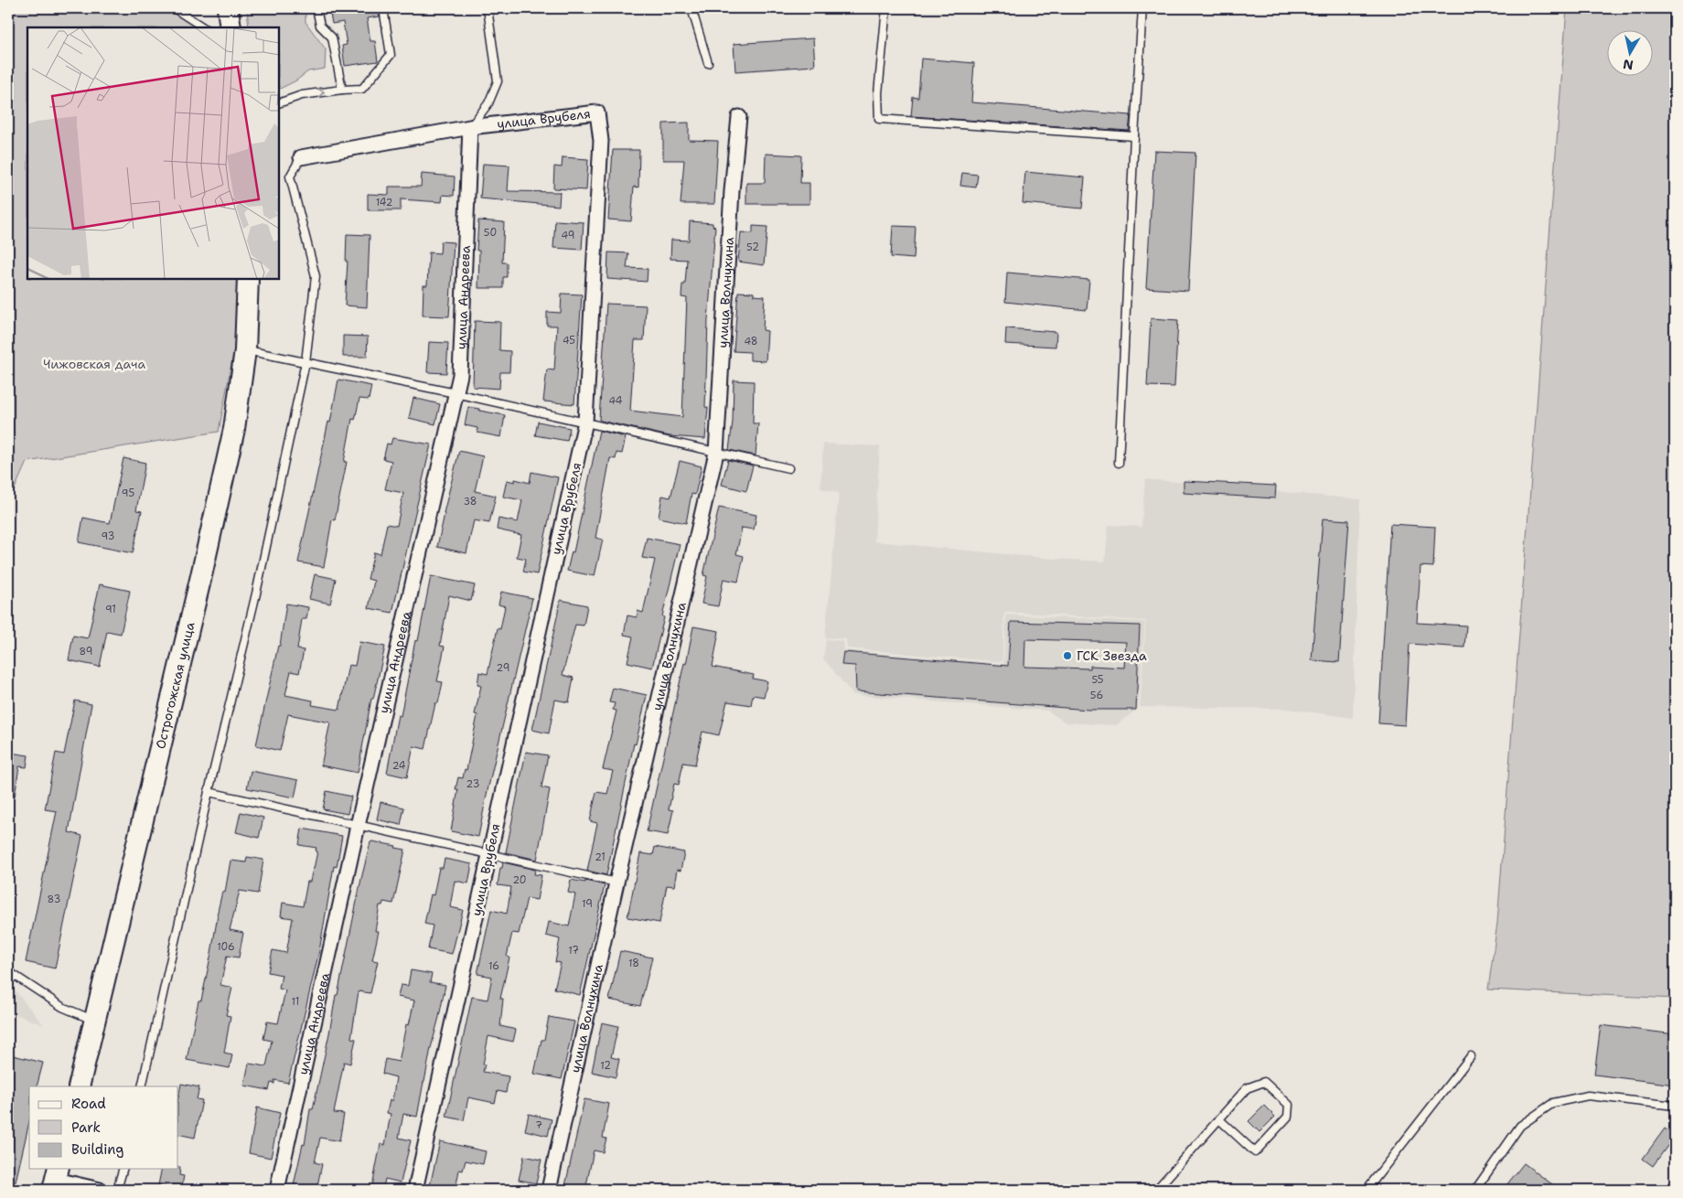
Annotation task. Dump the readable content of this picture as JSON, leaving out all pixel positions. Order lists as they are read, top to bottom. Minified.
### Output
{"streets":{"street":["улица Врубеля","улица Волнухина","улица Андреева","Острогожская улица"]},"crossings":[["улица Врубеля","улица Андреева"]],"parks":["Чижовская дача"],"places":["ГСК Звезда"],"house_numbers":["142","50","49","52","45","48","44","95","38","93","91","89","29","55","56","24","23","21","20","83","19","106","17","18","16","11","12","7"],"legend":["Road","Park","Building"],"north":"bottom"}
